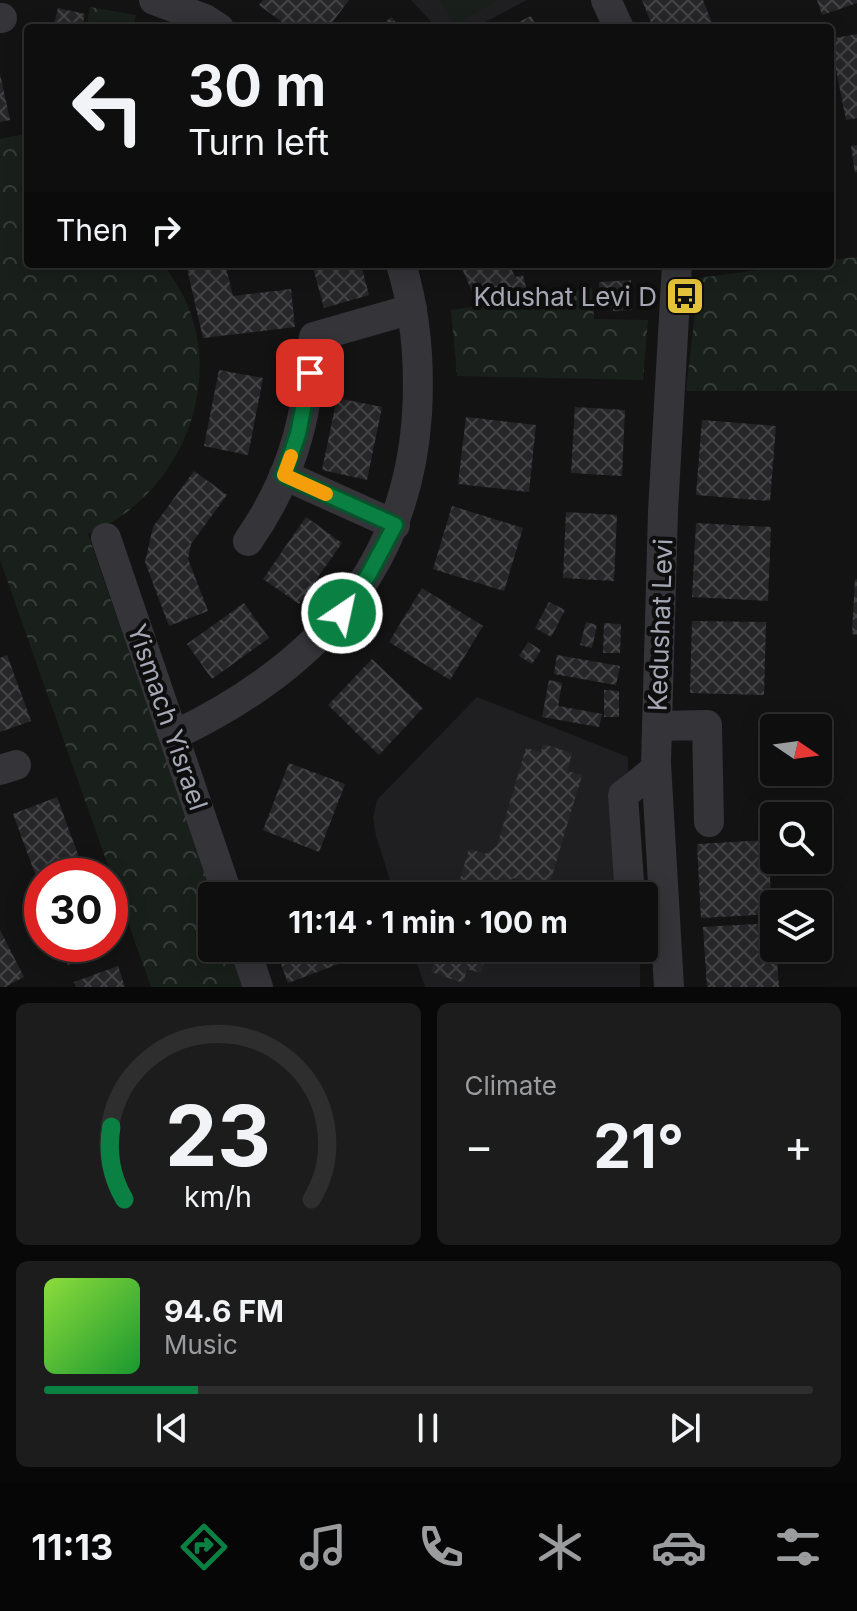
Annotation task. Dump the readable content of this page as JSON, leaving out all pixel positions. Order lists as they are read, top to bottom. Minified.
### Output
{"streets":{"street":["Kedushat Levi","Yismach Yisrael"]},"places":{"bus stop":["Kdushat Levi D"]},"north":"right","page":{"turn":["30 m","Turn left"],"then":"Then","limit":"30","trip":"11:14 · 1 min · 100 m","tile":"Climate","heat":["−","21°","+"],"song":["94.6 FM","Music"],"tabs":"11:13","gauge":["23","km/h"]}}
